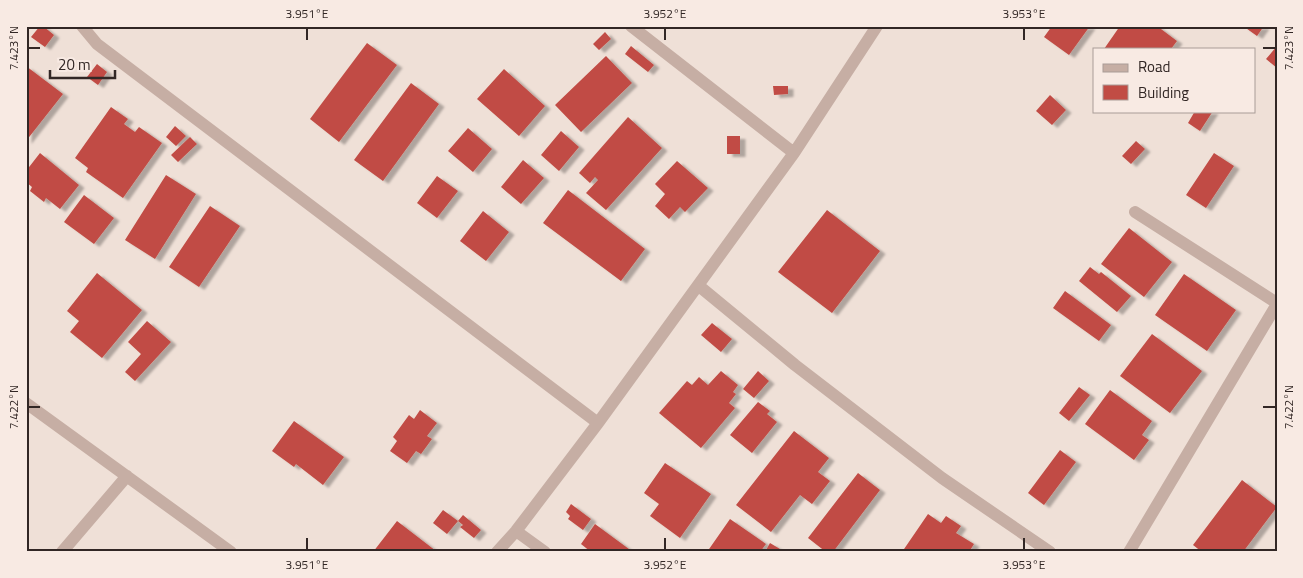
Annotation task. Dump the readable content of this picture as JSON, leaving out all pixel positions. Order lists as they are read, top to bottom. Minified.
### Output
{"legend":["Road","Building"],"scale_bar":"20 m","coordinates":["3.951°E","3.952°E","3.953°E","7.423°N","7.422°N"]}
